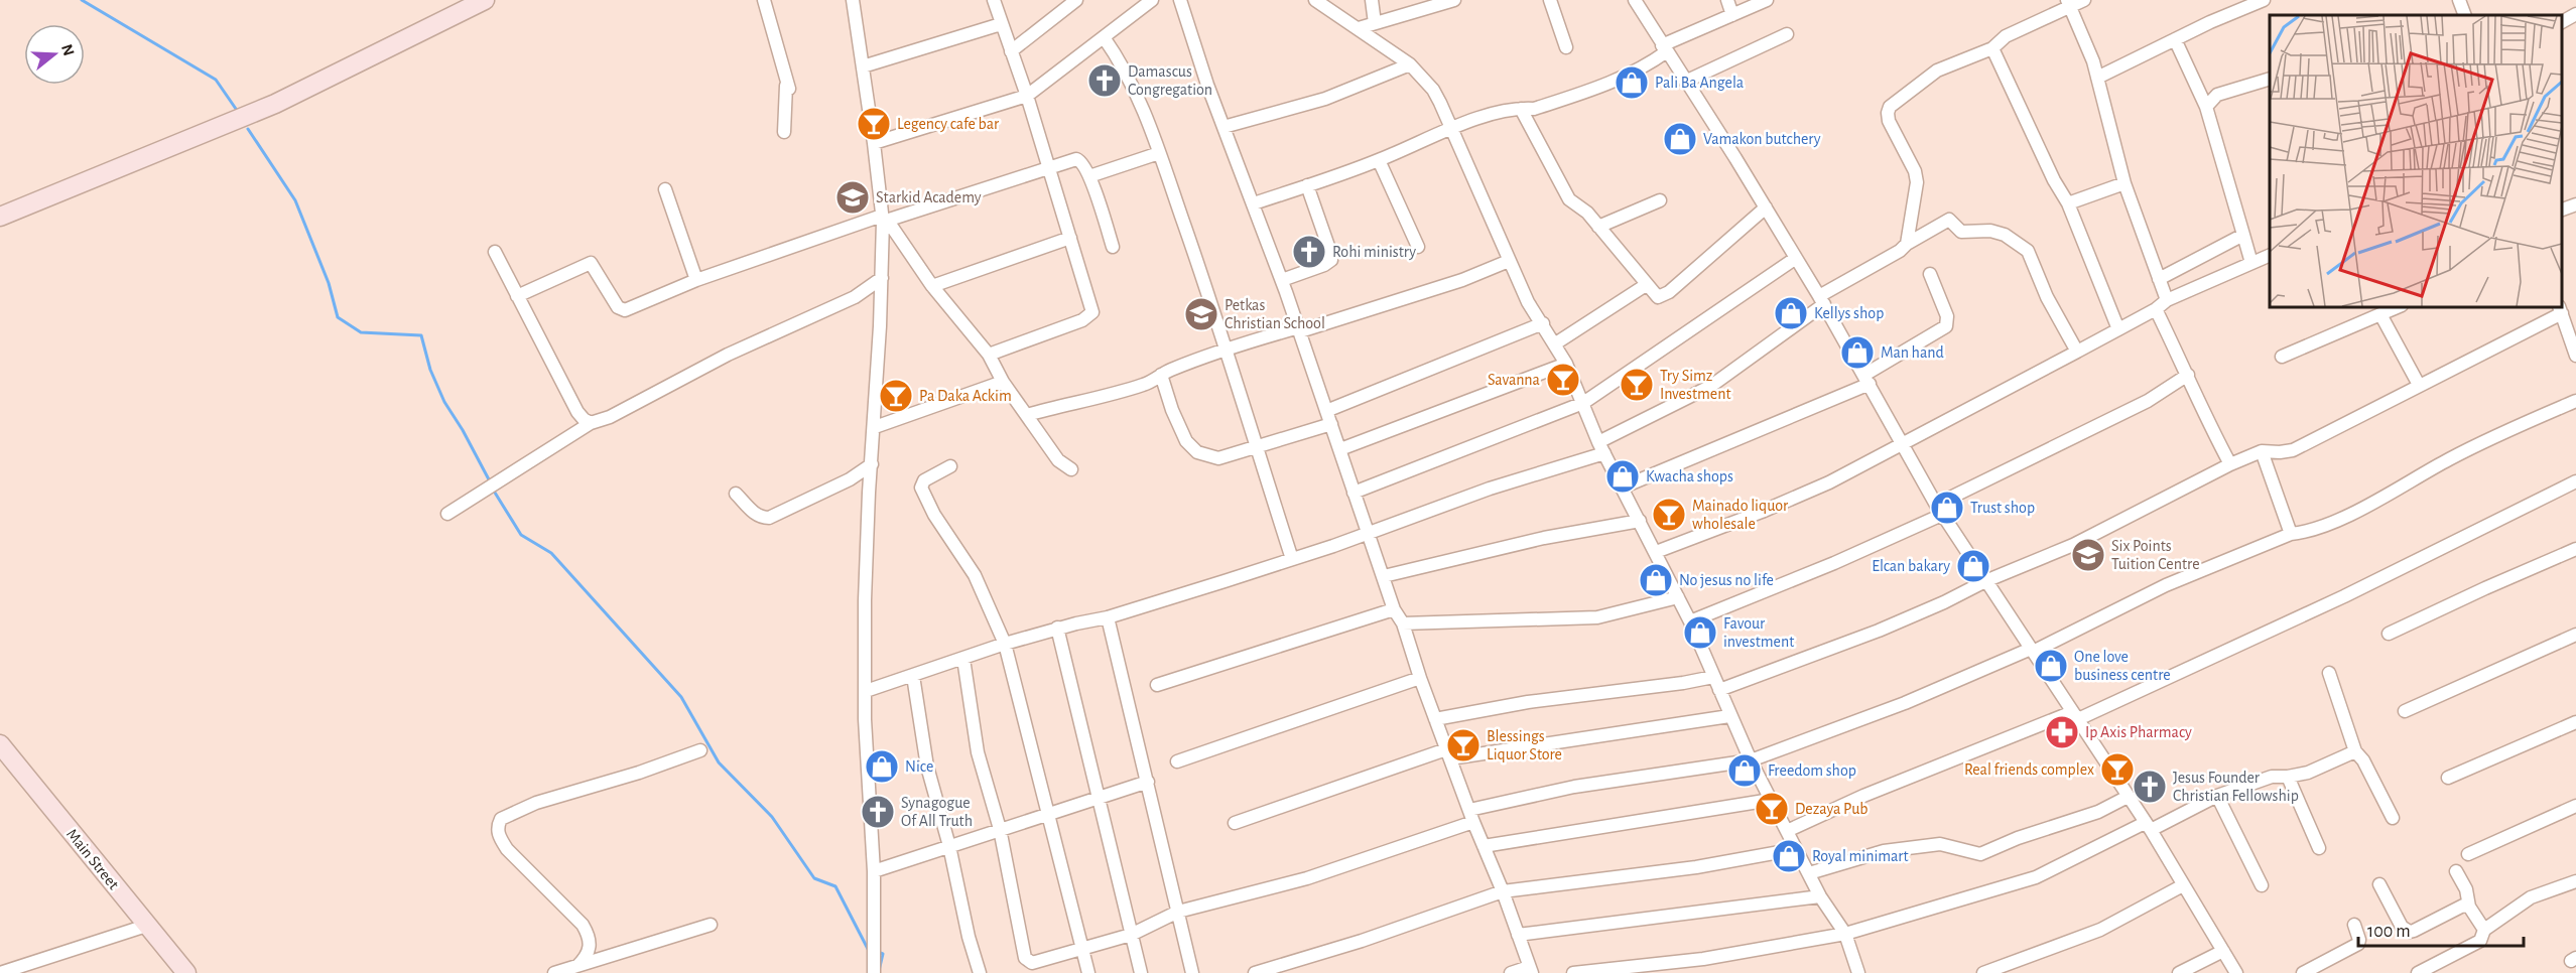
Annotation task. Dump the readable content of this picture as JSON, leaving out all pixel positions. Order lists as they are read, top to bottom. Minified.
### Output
{"streets":{"street":["Main Street"]},"places":{"church":["Damascus Congregation","Rohi ministry","Jesus Founder Christian Fellowship","Synagogue Of All Truth"],"shop":["Pali Ba Angela","Vamakon butchery","Kellys shop","Man hand","Kwacha shops","Trust shop","Elcan bakary","No jesus no life","Favour investment","One love business centre","Nice","Freedom shop","Royal minimart"],"bar":["Legency cafe bar","Savanna","Try Simz Investment","Pa Daka Ackim","Mainado liquor wholesale","Blessings Liquor Store","Real friends complex","Dezaya Pub"],"school or university":["Starkid Academy","Petkas Christian School","Six Points Tuition Centre"],"pharmacy":["Ip Axis Pharmacy"]},"scale_bar":"100 m","north":"right"}
